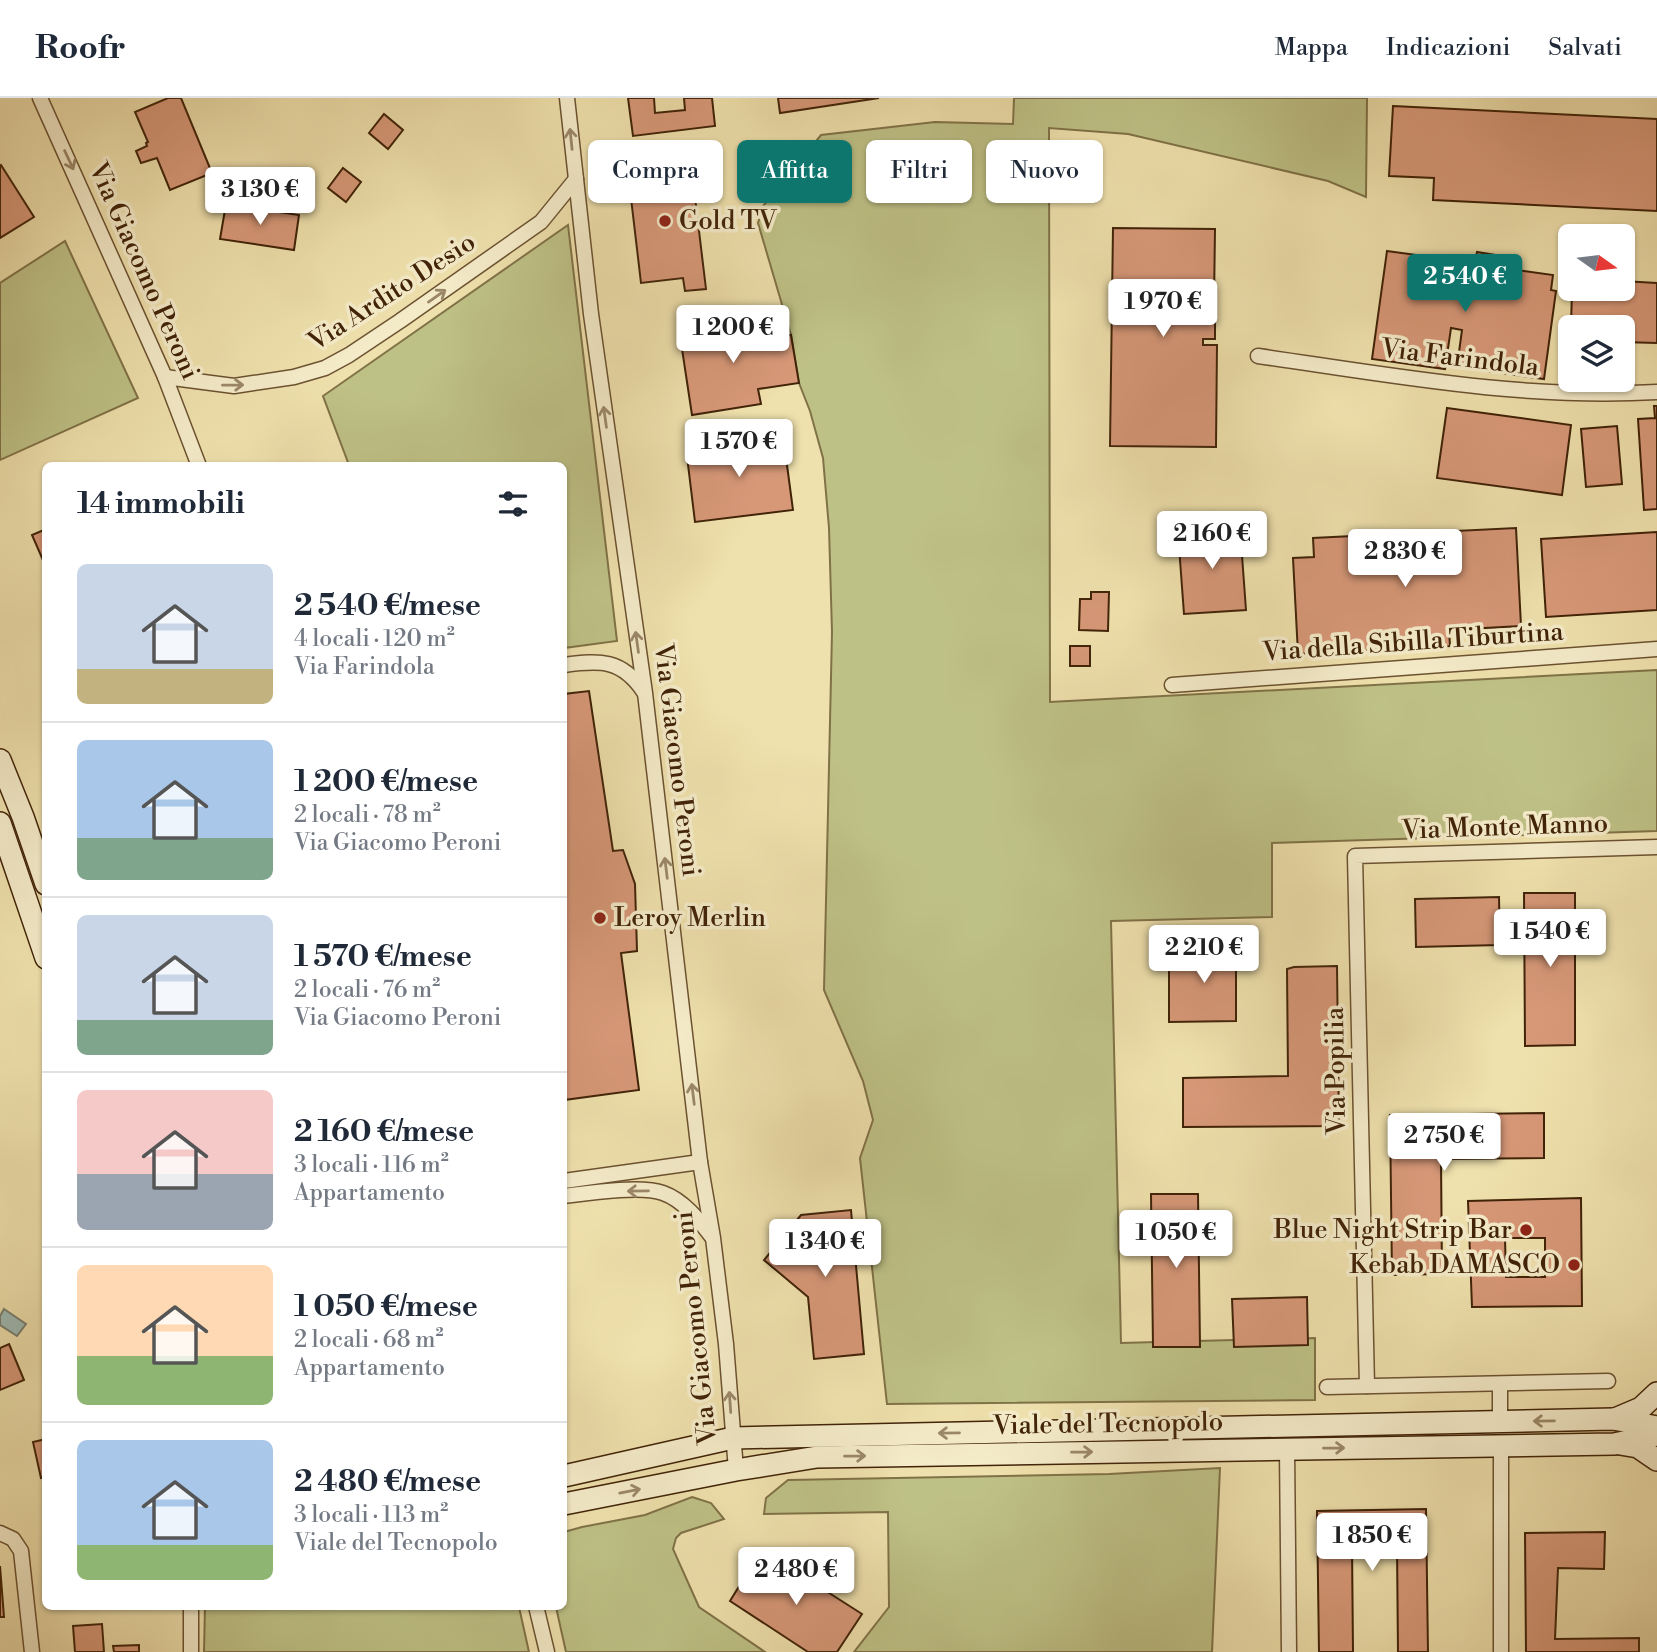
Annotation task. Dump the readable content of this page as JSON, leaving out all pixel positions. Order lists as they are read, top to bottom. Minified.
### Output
{"streets":{"main road":["Viale del Tecnopolo"],"street":["Via Giacomo Peroni","Via Ardito Desio","Via Farindola","Via della Sibilla Tiburtina","Via Monte Manno","Via Popilia"]},"crossings":[["Via Giacomo Peroni","Via Ardito Desio"],["Via Giacomo Peroni","Viale del Tecnopolo"],["Via Monte Manno","Via Popilia"]],"one_way":["Via Ardito Desio"],"places":["Gold TV","Leroy Merlin","Blue Night Strip Bar","Kebab DAMASCO"],"north":"right","page":{"header":"Roofr","nav":["Mappa","Indicazioni","Salvati"],"chip":["Compra","Affitta","Filtri","Nuovo"],"price":["3 130 €","2 540 €","1 970 €","1 200 €","1 570 €","2 160 €","2 830 €","1 540 €","2 210 €","2 750 €","1 050 €","1 340 €","1 850 €","2 480 €"],"heading":"14 immobili","list":[{"name":"2 540 €/mese","note":"4 locali · 120 m² · Via Farindola"},{"name":"1 200 €/mese","note":"2 locali · 78 m² · Via Giacomo Peroni"},{"name":"1 570 €/mese","note":"2 locali · 76 m² · Via Giacomo Peroni"},{"name":"2 160 €/mese","note":"3 locali · 116 m² · Appartamento"},{"name":"1 050 €/mese","note":"2 locali · 68 m² · Appartamento"},{"name":"2 480 €/mese","note":"3 locali · 113 m² · Viale del Tecnopolo"}]}}
